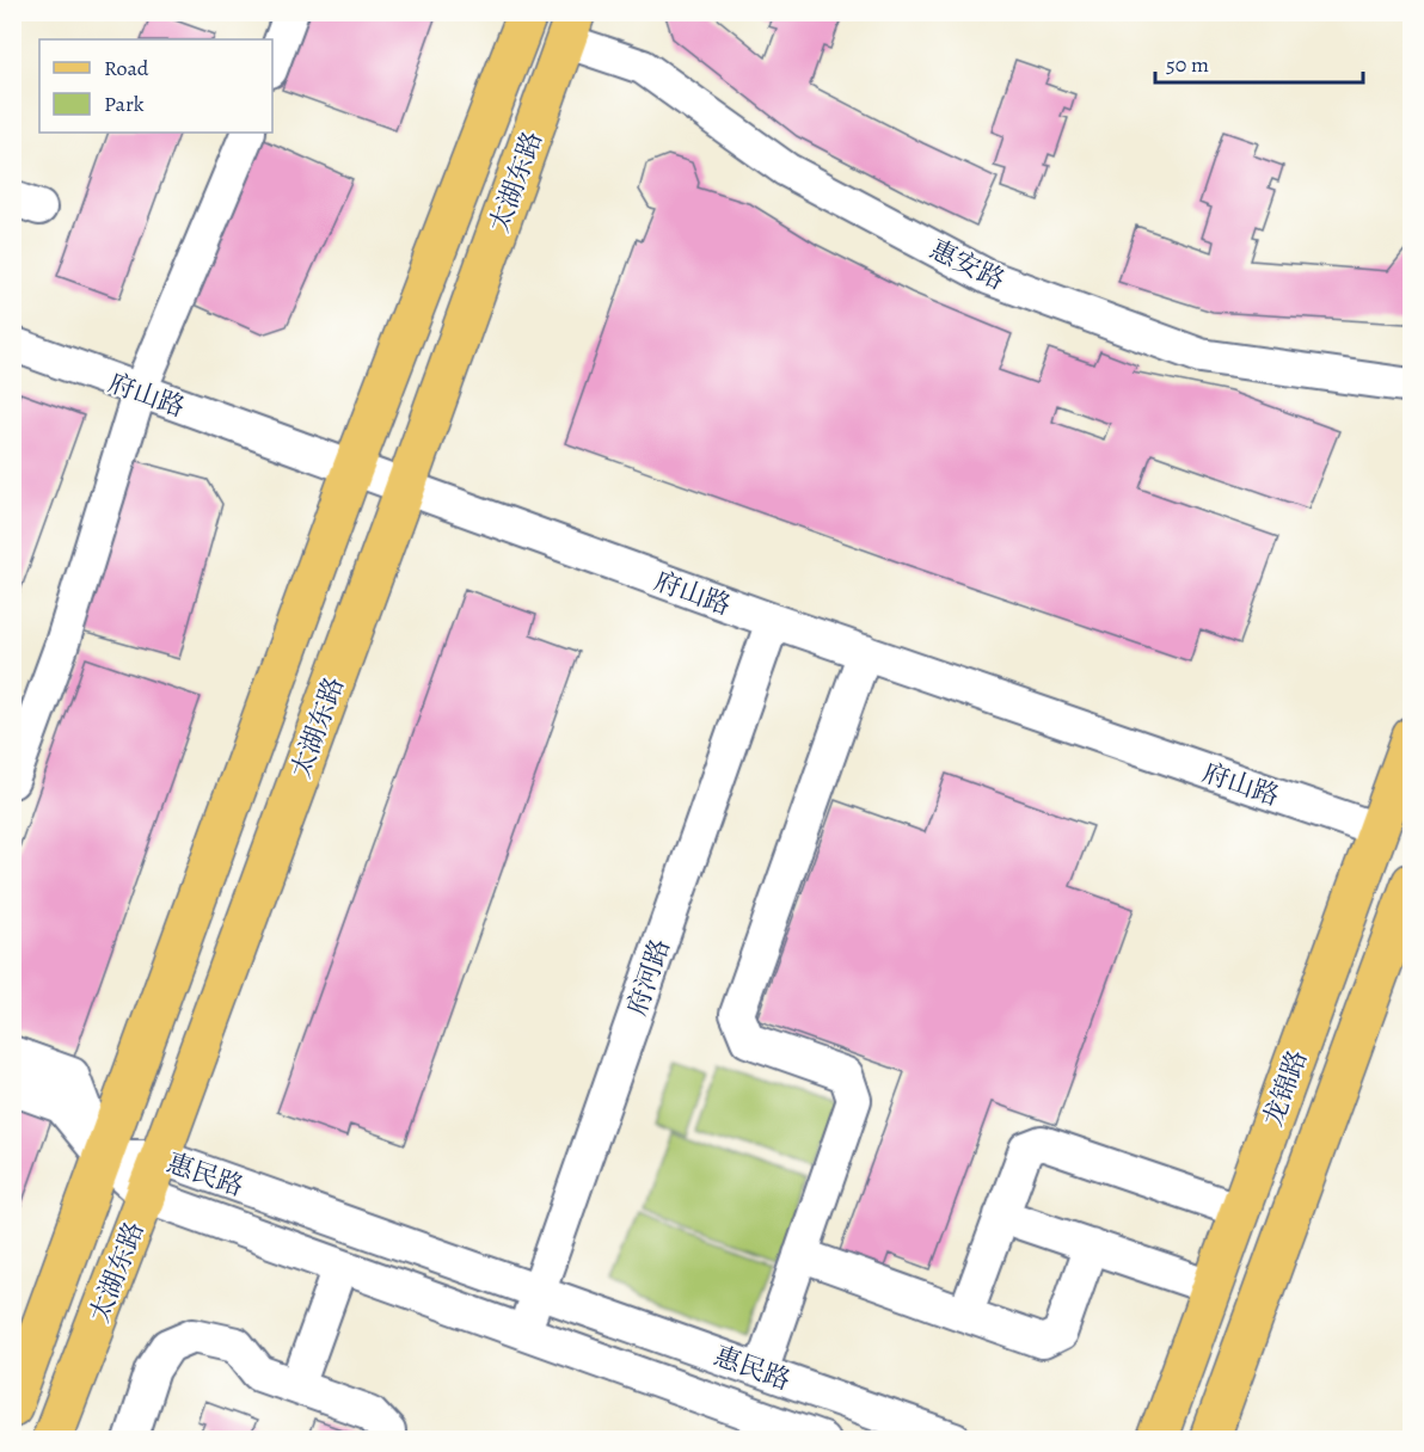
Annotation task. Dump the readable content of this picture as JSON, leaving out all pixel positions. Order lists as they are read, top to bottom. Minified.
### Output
{"streets":{"main road":["太湖东路","龙锦路"],"street":["惠安路","府山路","府河路","惠民路"]},"crossings":[["太湖东路","惠安路"],["太湖东路","府山路"],["太湖东路","惠民路"],["府山路","府河路"],["府山路","龙锦路"],["府河路","惠民路"]],"legend":["Road","Park"],"scale_bar":"50 m"}
